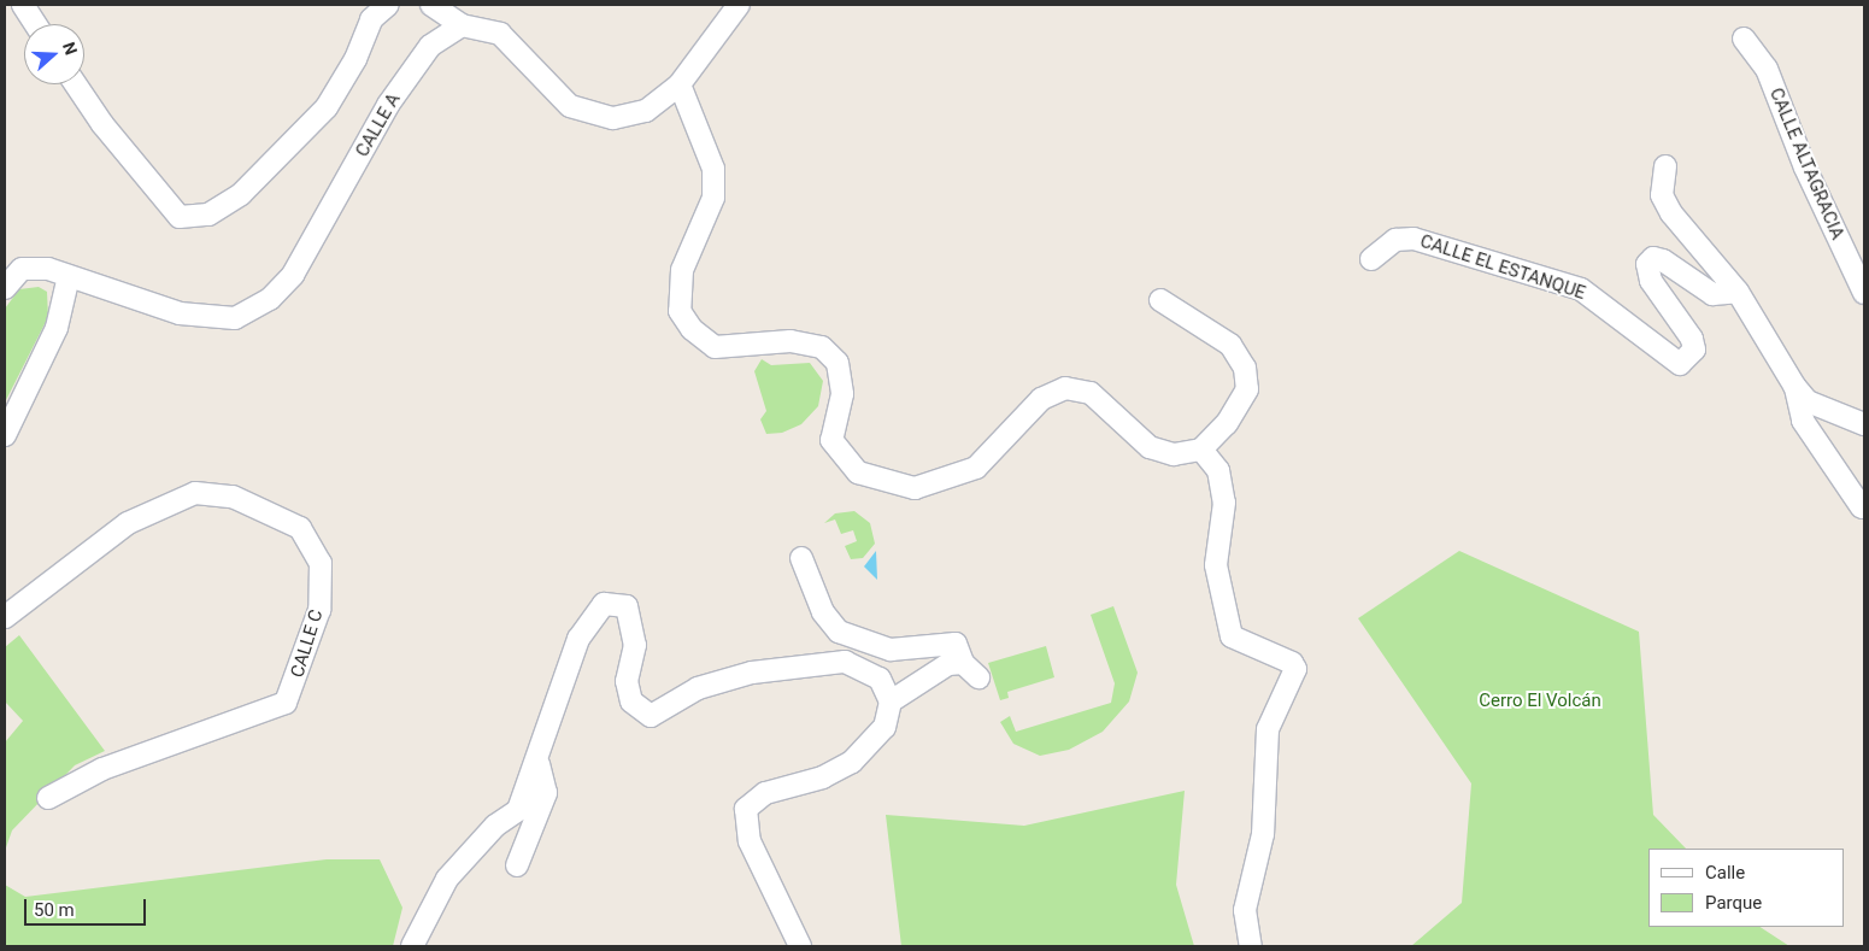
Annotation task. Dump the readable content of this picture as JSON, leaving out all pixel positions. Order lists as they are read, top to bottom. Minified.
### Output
{"streets":{"street":["CALLE A","CALLE ALTAGRACIA","CALLE EL ESTANQUE","CALLE C"]},"parks":["Cerro El Volcán"],"legend":["Calle","Parque"],"scale_bar":"50 m","north":"right"}
